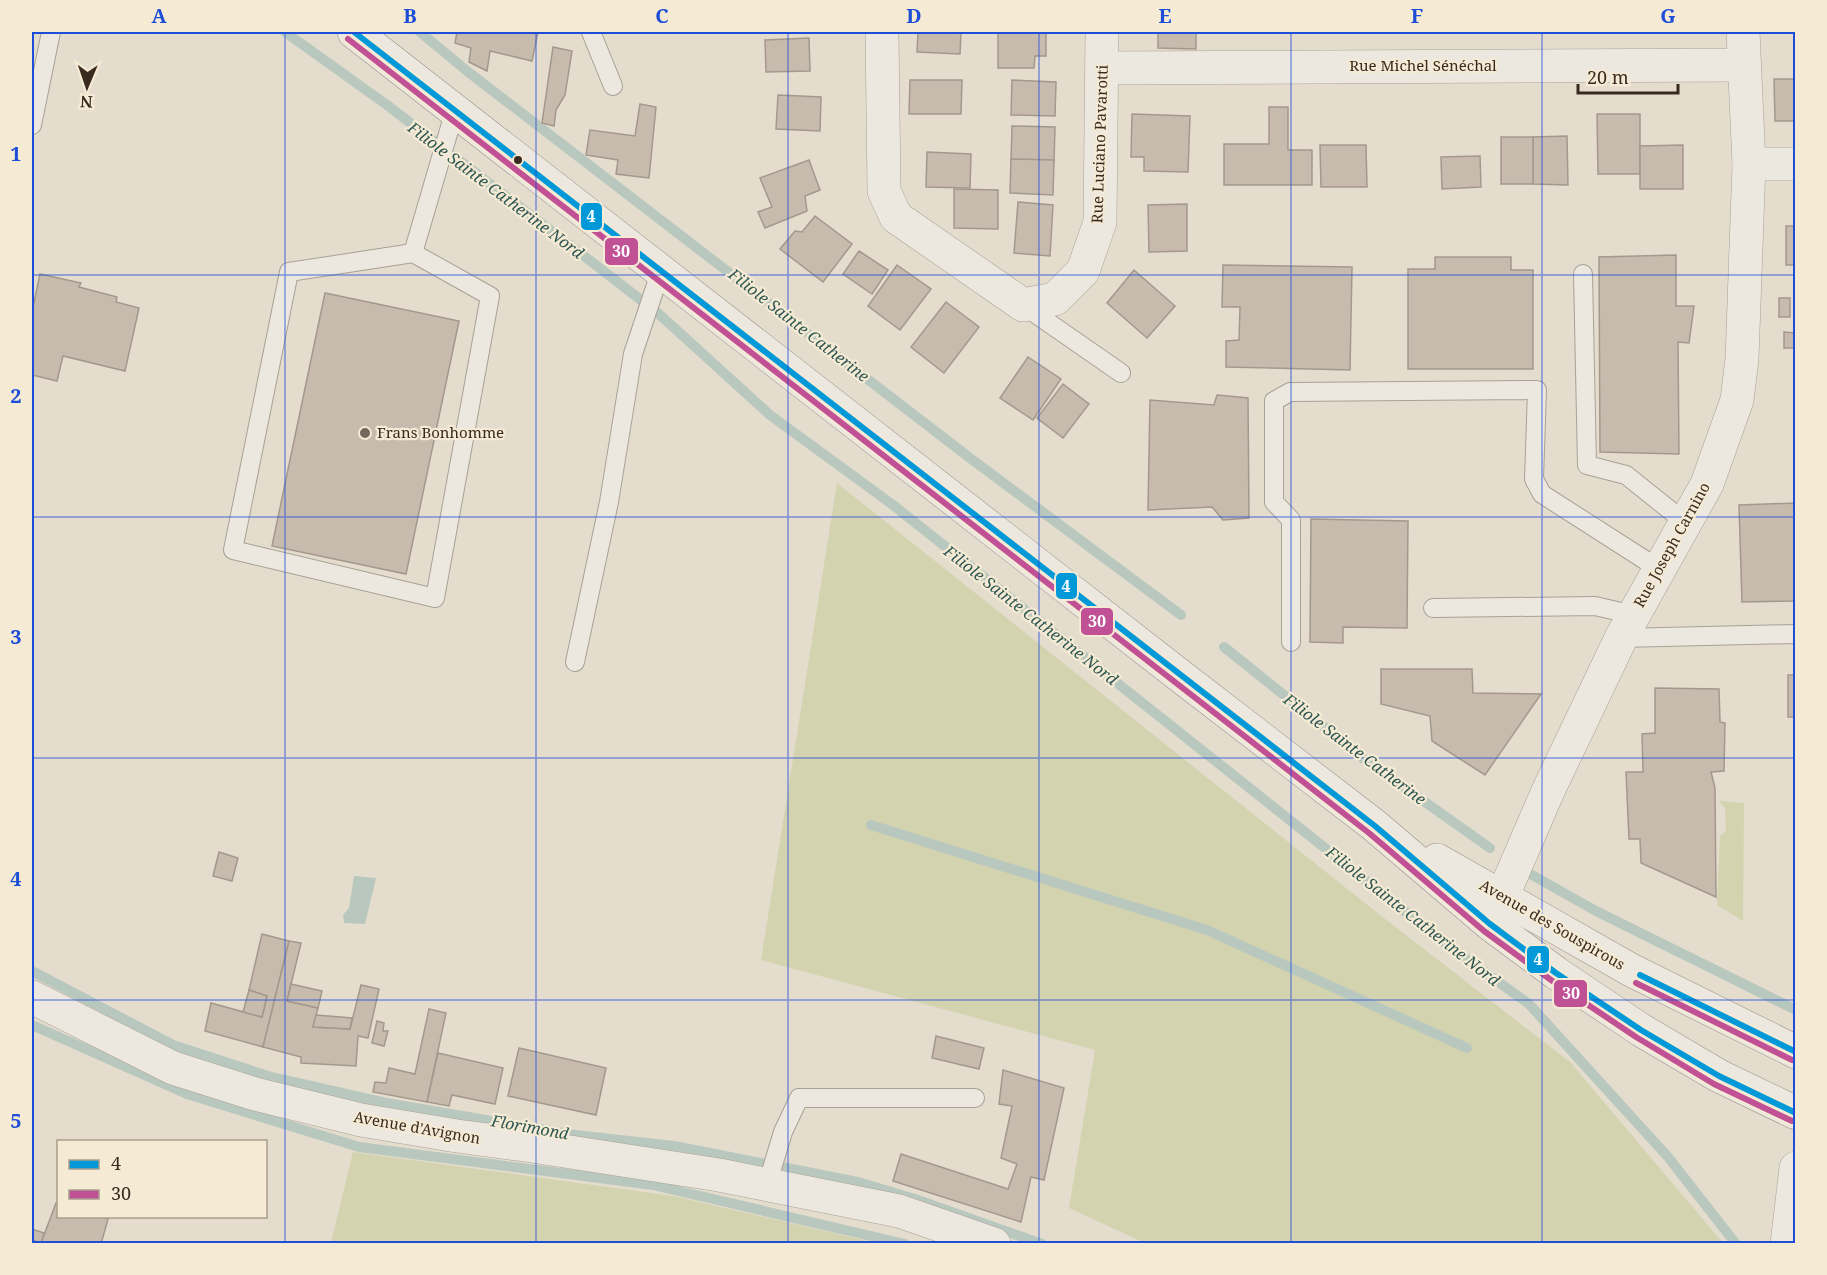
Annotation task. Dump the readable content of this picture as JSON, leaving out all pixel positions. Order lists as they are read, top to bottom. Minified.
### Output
{"streets":{"street":["Rue Michel Sénéchal","Rue Luciano Pavarotti","Rue Joseph Carnino","Avenue des Souspirous","Avenue d'Avignon"]},"crossings":[["Rue Michel Sénéchal","Rue Luciano Pavarotti"],["Rue Michel Sénéchal","Rue Joseph Carnino"],["Rue Joseph Carnino","Avenue des Souspirous"]],"water":["Filiole Sainte Catherine Nord","Filiole Sainte Catherine","Florimond"],"places":["Frans Bonhomme"],"lines":["transit line 4","transit line 30"],"legend":["4","30"],"scale_bar":"20 m","north":"bottom","grid":{"columns":["A","B","C","D","E","F","G"],"rows":["1","2","3","4","5"]}}
